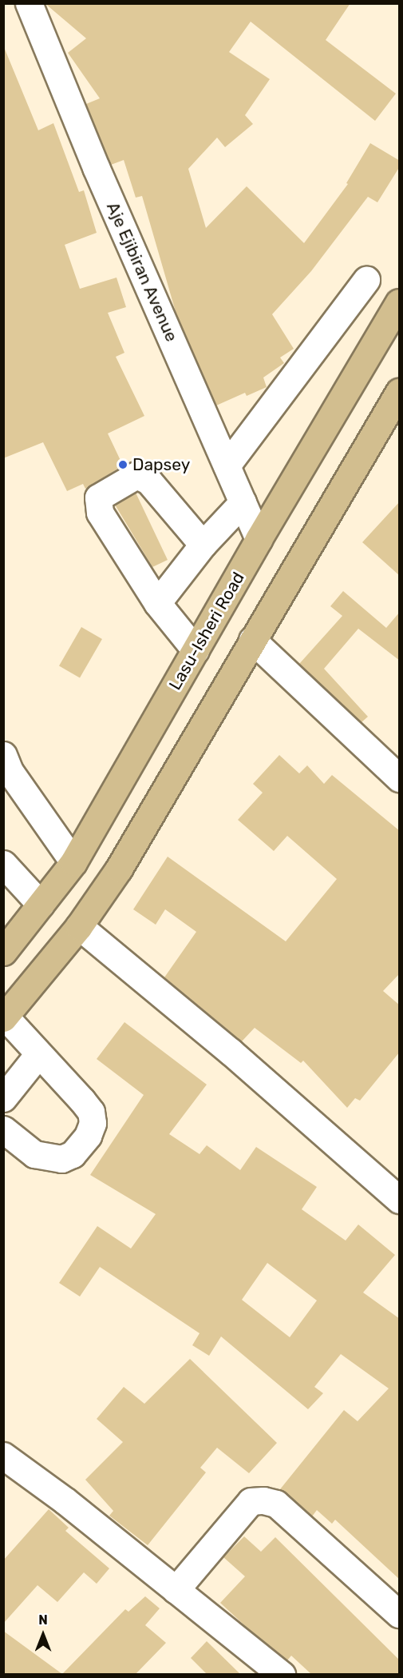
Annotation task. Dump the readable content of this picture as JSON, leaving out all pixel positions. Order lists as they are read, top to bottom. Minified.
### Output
{"streets":{"main road":["Lasu-Isheri Road"],"street":["Aje Ejibiran Avenue"]},"crossings":[["Aje Ejibiran Avenue","Lasu-Isheri Road"]],"places":["Dapsey"],"north":"top"}
